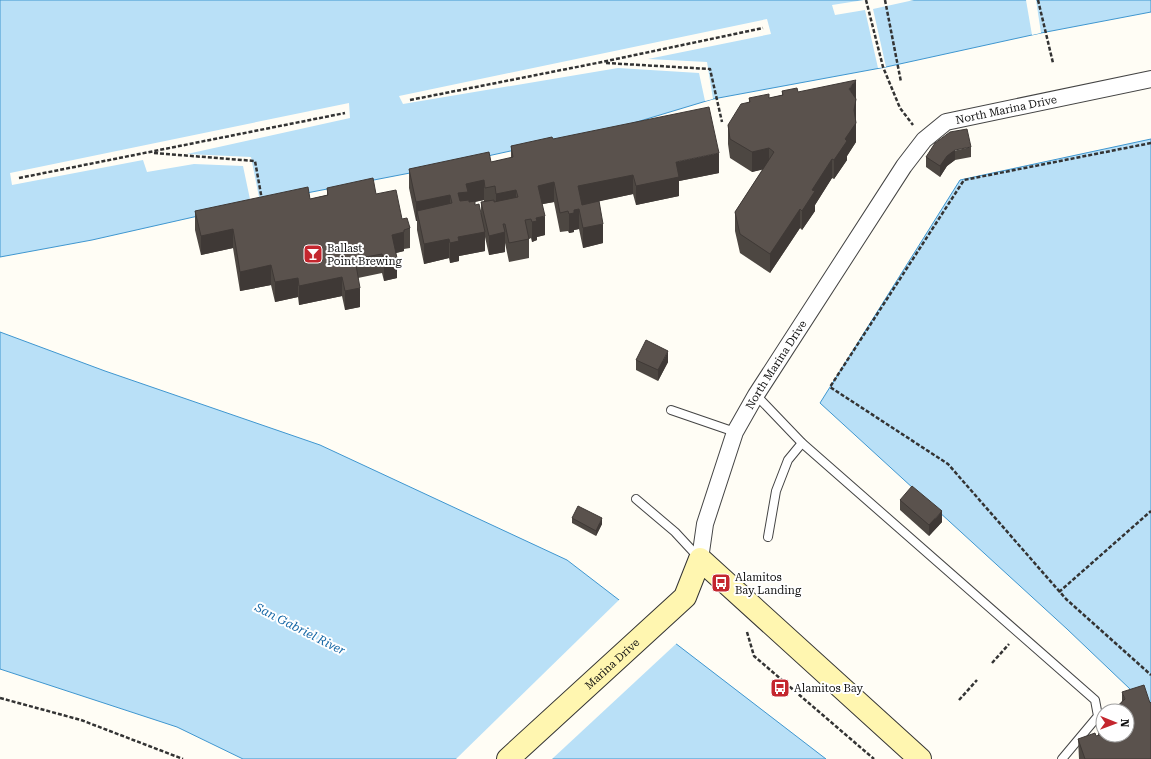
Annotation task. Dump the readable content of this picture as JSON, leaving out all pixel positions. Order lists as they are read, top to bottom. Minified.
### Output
{"streets":{"main road":["Marina Drive"],"street":["North Marina Drive"]},"crossings":[["North Marina Drive","Marina Drive"]],"water":["San Gabriel River"],"places":{"bar":["Ballast Point Brewing"],"bus stop":["Alamitos Bay Landing","Alamitos Bay"]},"north":"right"}
